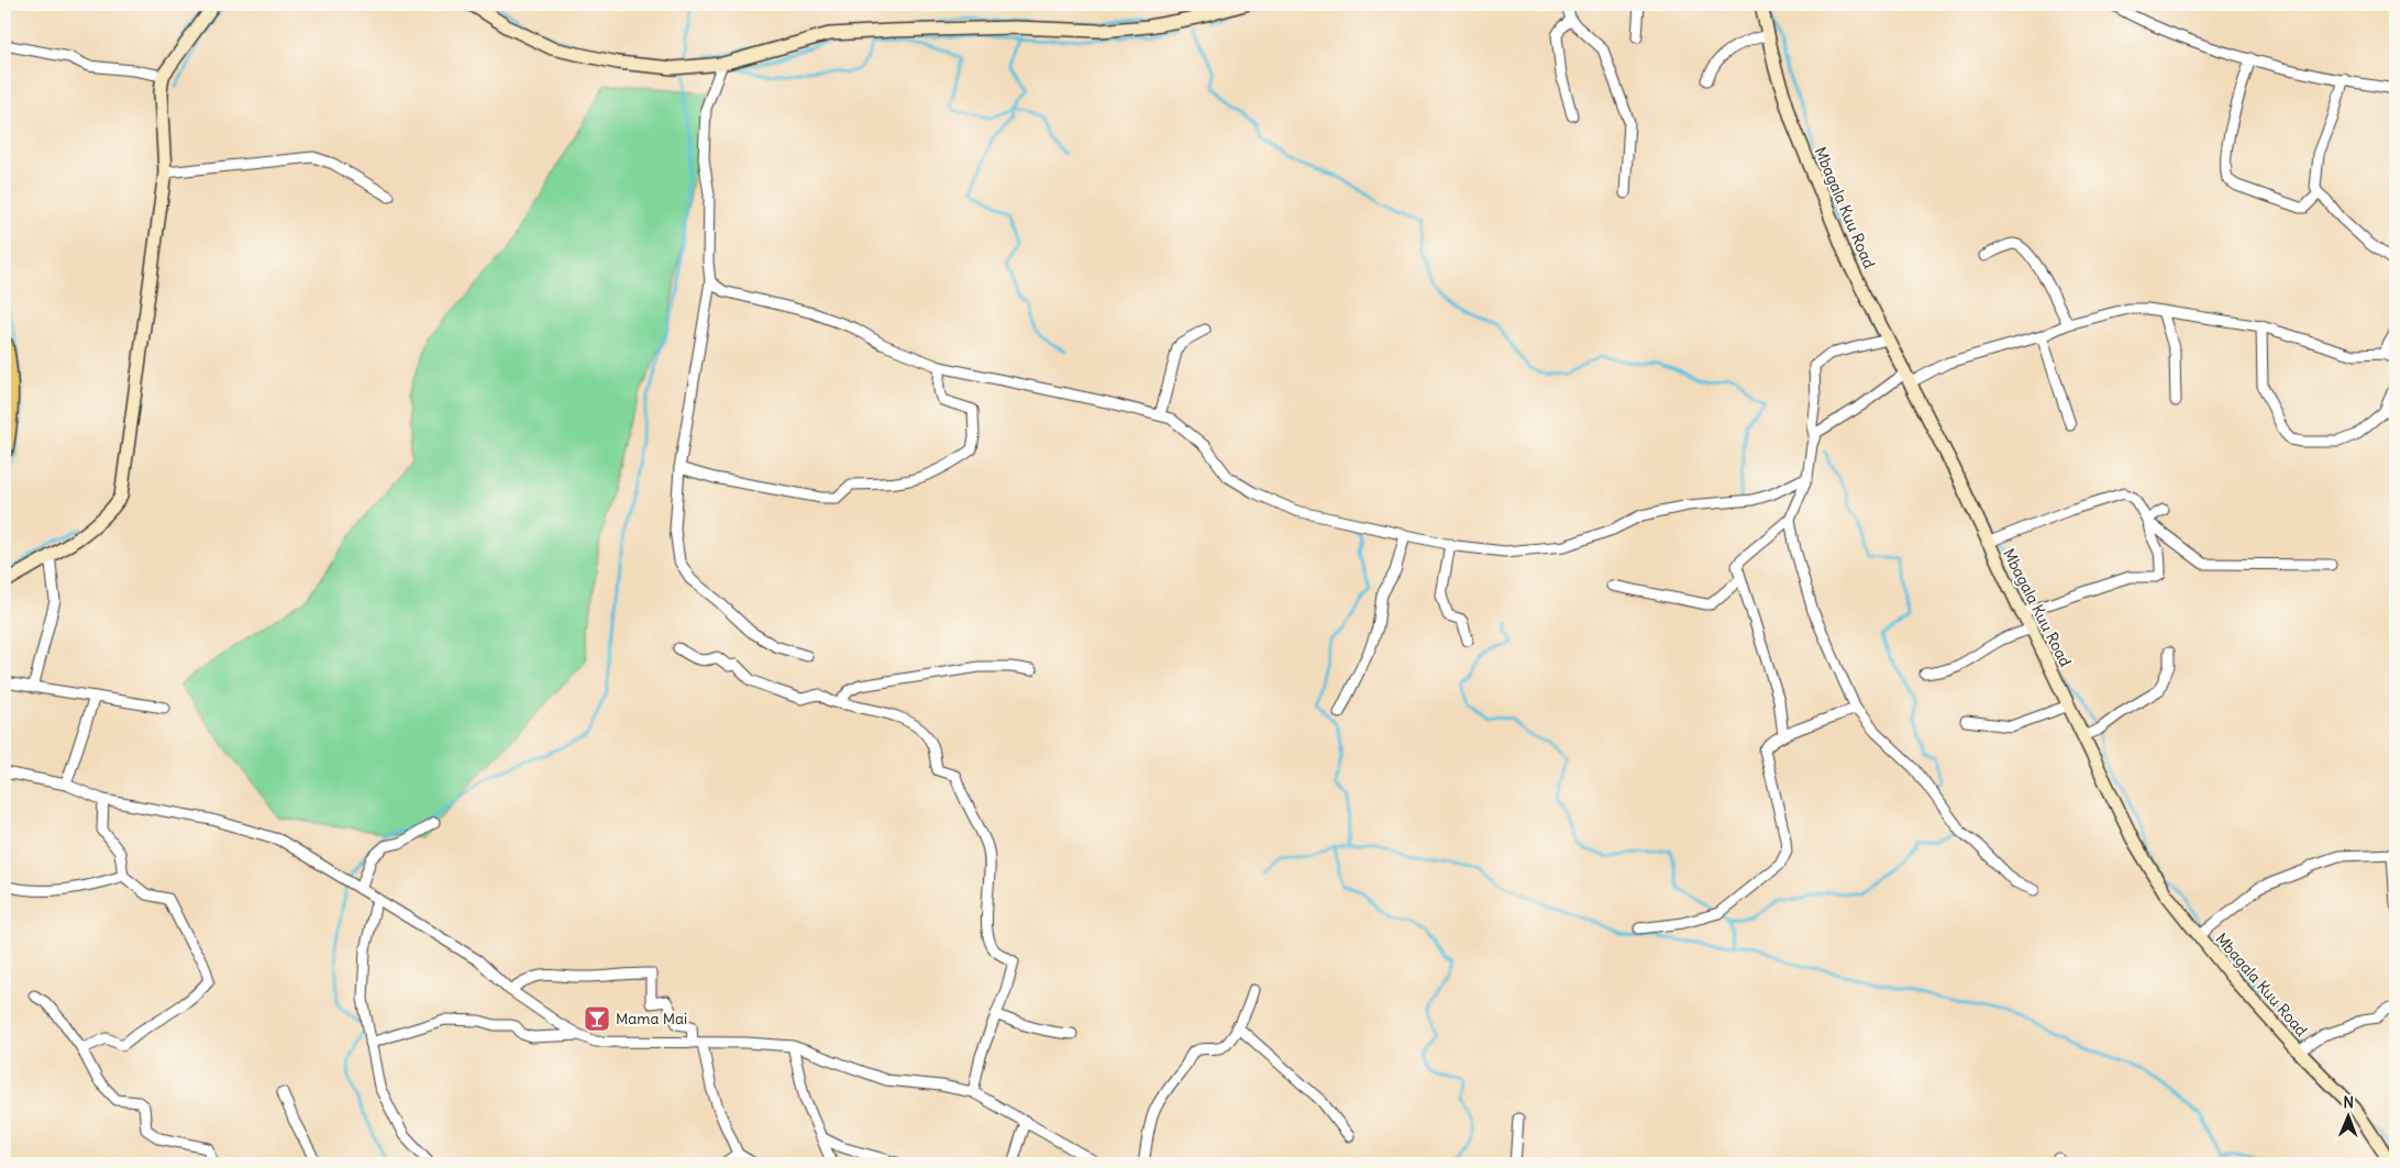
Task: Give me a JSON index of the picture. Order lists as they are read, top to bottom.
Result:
{
  "streets": {
    "street": ["Mbagala Kuu Road"]
  },
  "places": {
    "bar": ["Mama Mai"]
  },
  "north": "top"
}
